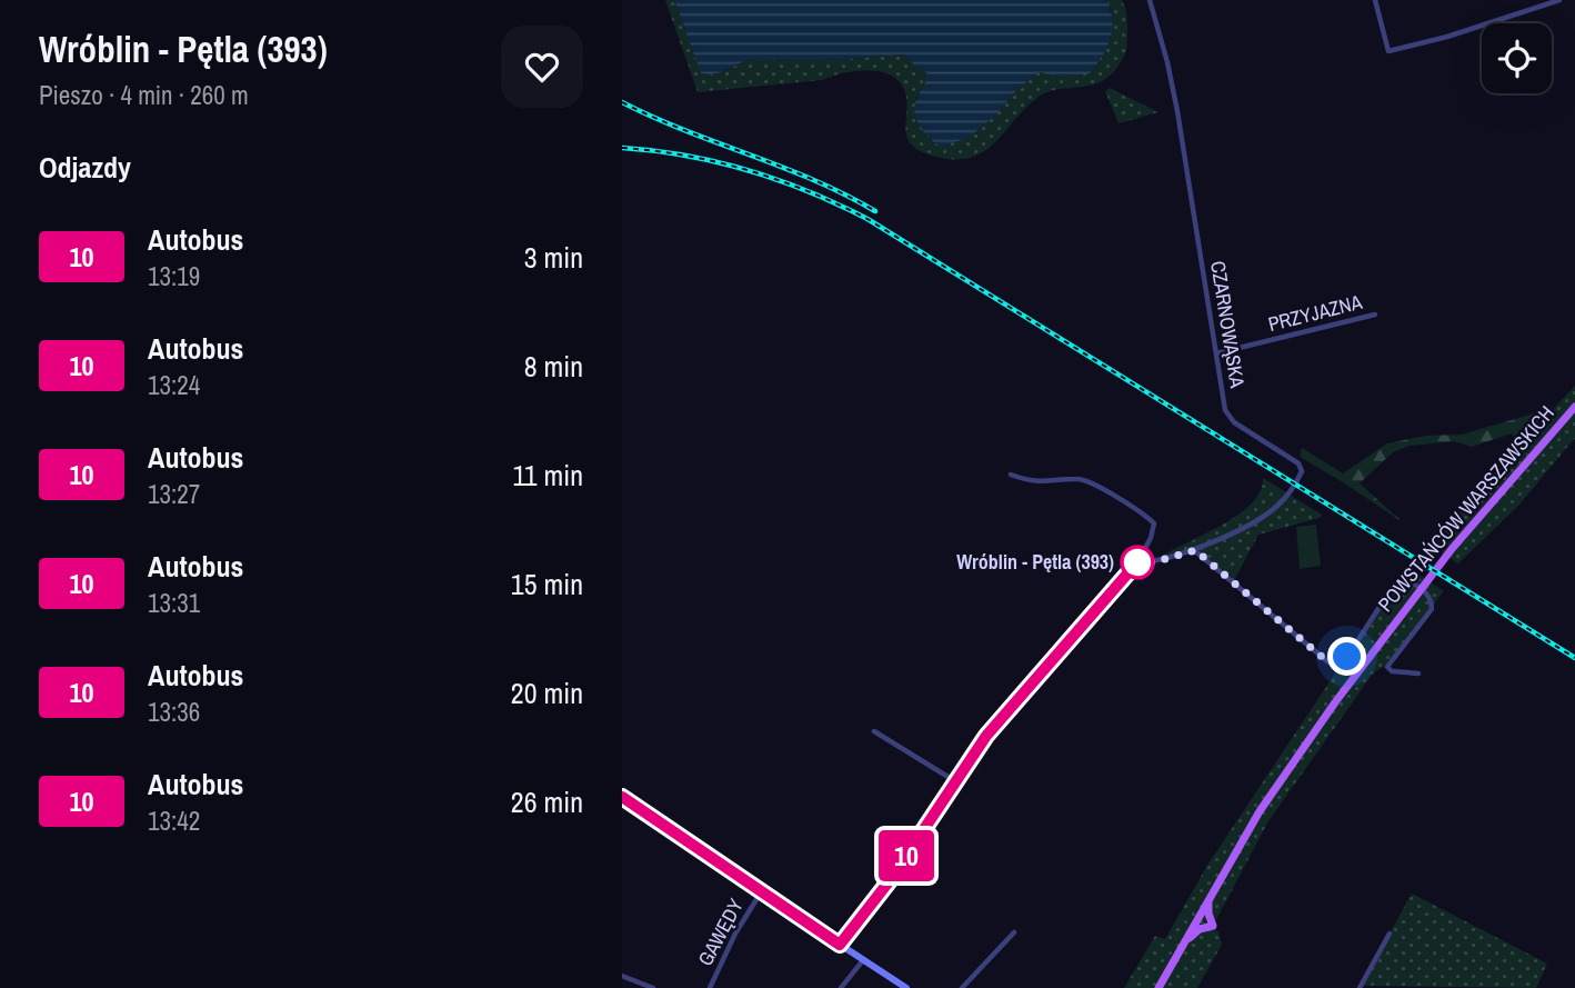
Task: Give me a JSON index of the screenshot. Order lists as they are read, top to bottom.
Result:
{
  "streets": {
    "main road": ["POWSTAŃCÓW WARSZAWSKICH"],
    "street": ["PRZYJAZNA", "CZARNOWĄSKA", "GAWĘDY"]
  },
  "crossings": [
    ["PRZYJAZNA", "CZARNOWĄSKA"]
  ],
  "places": ["Wróblin - Pętla (393)"],
  "lines": ["bus line 10"],
  "page": {
    "heading": [
      ["Wróblin - Pętla (393)", "Pieszo · 4 min · 260 m"],
      "Odjazdy"
    ],
    "on_map": "10",
    "list": [
      {
        "mark": "10",
        "name": "Autobus",
        "note": "13:19",
        "value": "3 min"
      },
      {
        "mark": "10",
        "name": "Autobus",
        "note": "13:24",
        "value": "8 min"
      },
      {
        "mark": "10",
        "name": "Autobus",
        "note": "13:27",
        "value": "11 min"
      },
      {
        "mark": "10",
        "name": "Autobus",
        "note": "13:31",
        "value": "15 min"
      },
      {
        "mark": "10",
        "name": "Autobus",
        "note": "13:36",
        "value": "20 min"
      },
      {
        "mark": "10",
        "name": "Autobus",
        "note": "13:42",
        "value": "26 min"
      }
    ]
  }
}
